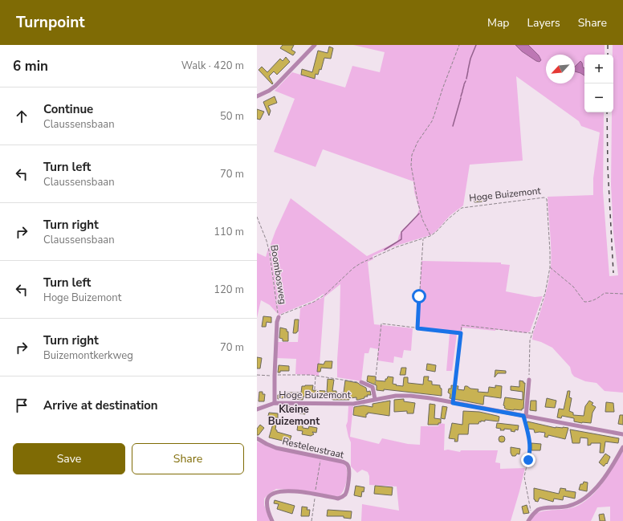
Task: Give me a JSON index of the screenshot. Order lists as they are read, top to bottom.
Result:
{
  "streets": {
    "street": ["Hoge Buizemont", "Resteleustraat"],
    "path": ["Boombosweg"]
  },
  "crossings": [
    ["Hoge Buizemont", "Boombosweg"]
  ],
  "districts": ["Kleine Buizemont"],
  "north": "bottom left",
  "page": {
    "header": "Turnpoint",
    "nav": ["Map", "Layers", "Share"],
    "heading": ["6 min", "Walk · 420 m"],
    "map_buttons": ["+", "−"],
    "list": [
      ["Continue", "Claussensbaan", "50 m"],
      ["Turn left", "Claussensbaan", "70 m"],
      ["Turn right", "Claussensbaan", "110 m"],
      ["Turn left", "Hoge Buizemont", "120 m"],
      ["Turn right", "Buizemontkerkweg", "70 m"],
      "Arrive at destination"
    ],
    "buttons": ["Save", "Share"]
  }
}
